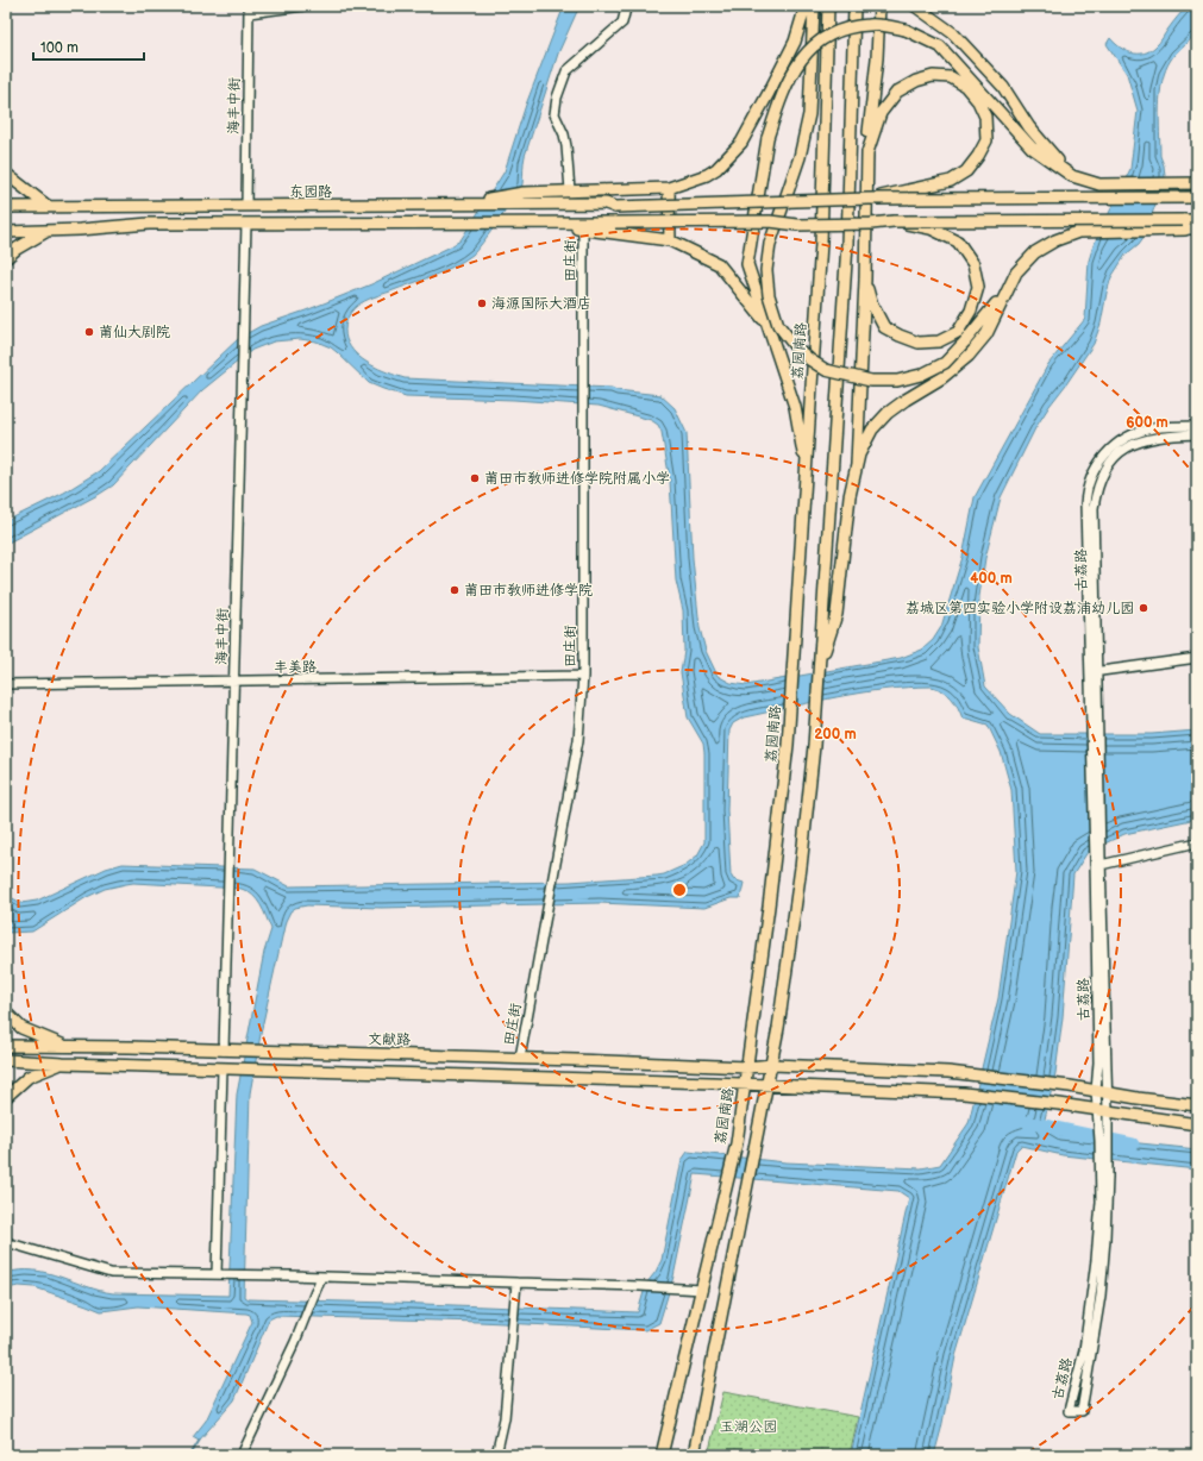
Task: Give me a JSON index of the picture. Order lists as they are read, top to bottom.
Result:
{
  "streets": {
    "main road": ["东园路", "荔园南路", "文献路"],
    "street": [
      "海丰中街",
      "田庄街",
      "古荔路",
      "丰美路"
    ]
  },
  "crossings": [
    ["海丰中街", "东园路"],
    ["海丰中街", "丰美路"],
    ["海丰中街", "文献路"],
    ["田庄街", "丰美路"],
    ["田庄街", "文献路"],
    ["荔园南路", "文献路"],
    ["古荔路", "文献路"]
  ],
  "parks": ["玉湖公园"],
  "places": [
    "海源国际大酒店",
    "莆仙大剧院",
    "莆田市教师进修学院附属小学",
    "莆田市教师进修学院",
    "荔城区第四实验小学附设荔浦幼儿园"
  ],
  "scale_bar": "100 m",
  "rings": ["600 m", "400 m", "200 m"]
}
